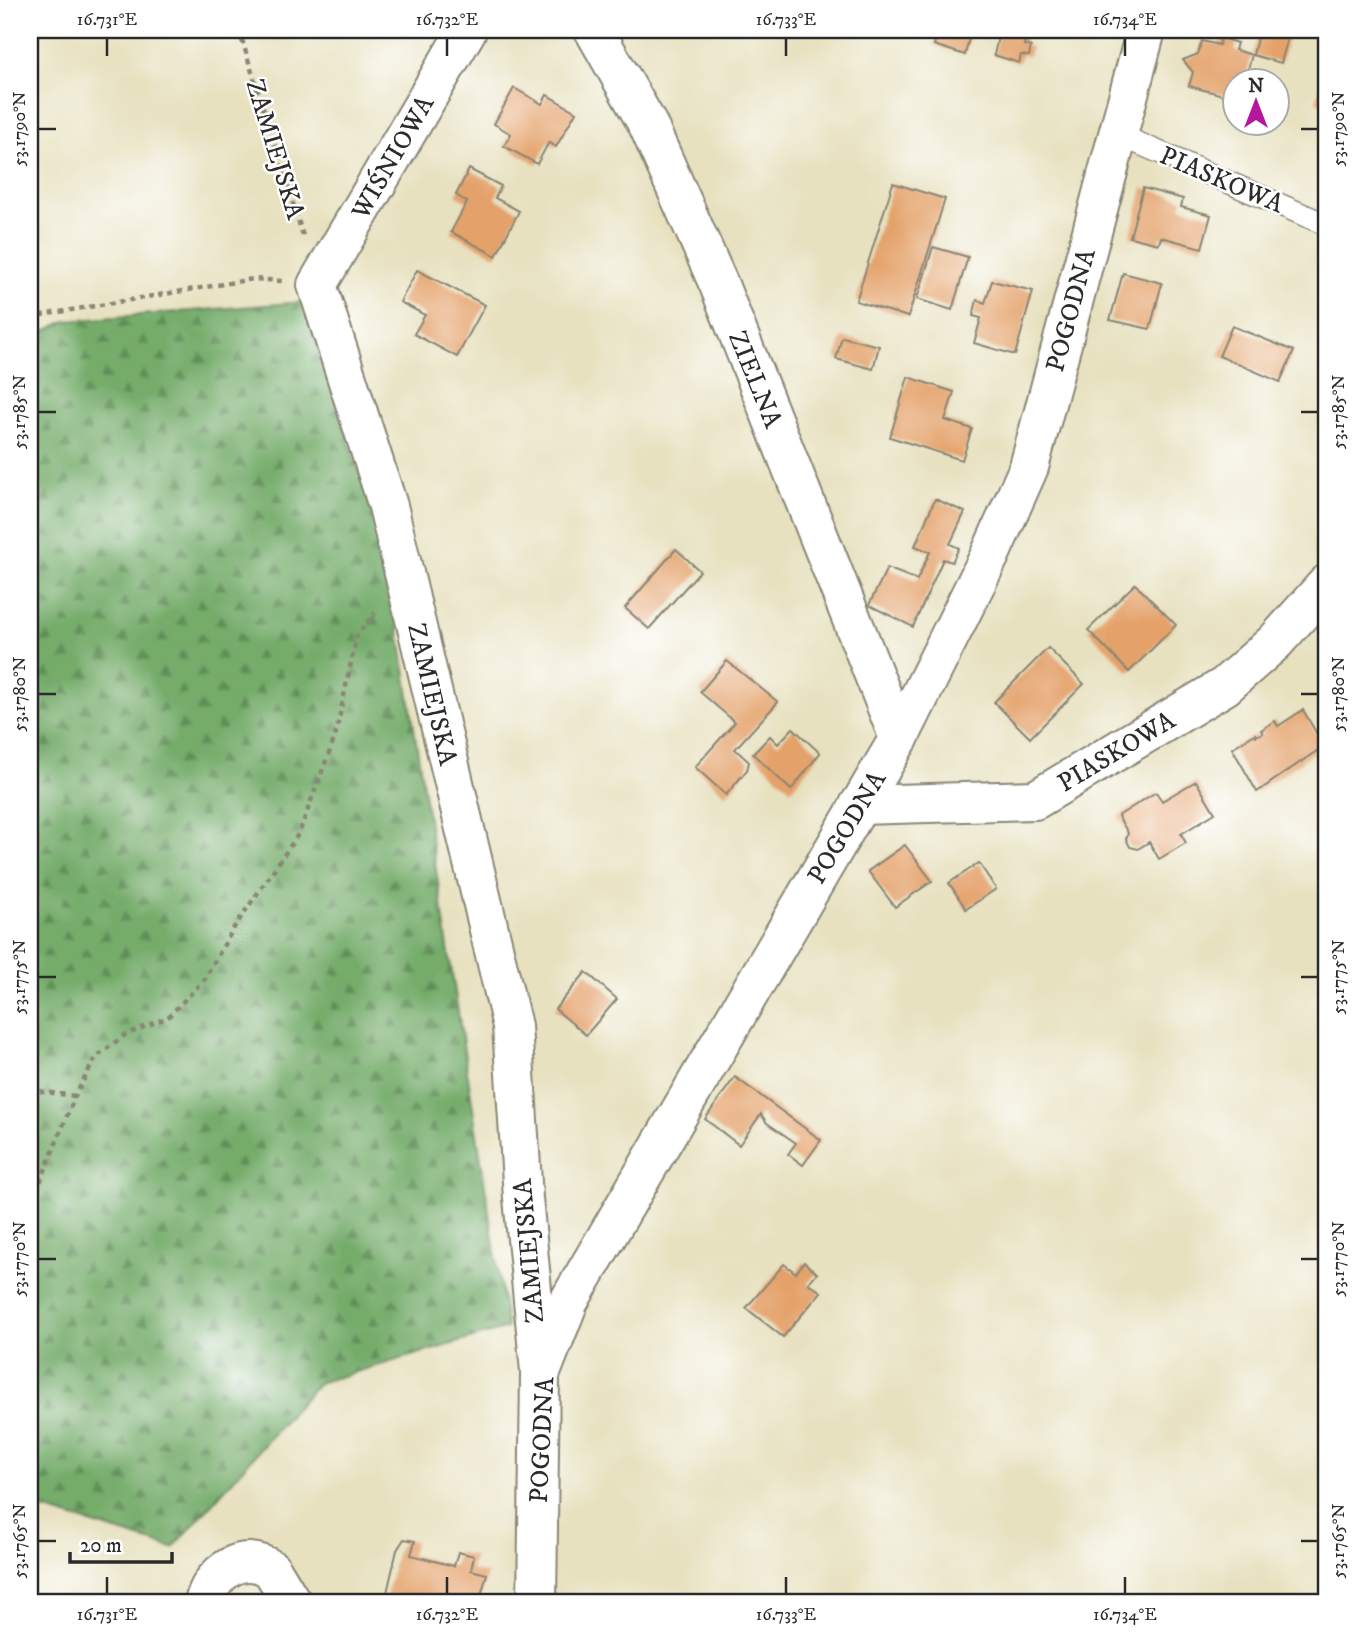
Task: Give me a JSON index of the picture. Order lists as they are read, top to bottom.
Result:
{
  "streets": {
    "street": [
      "ZAMIEJSKA",
      "WIŚNIOWA",
      "PIASKOWA",
      "POGODNA",
      "ZIELNA"
    ]
  },
  "crossings": [
    ["ZAMIEJSKA", "WIŚNIOWA"],
    ["ZAMIEJSKA", "POGODNA"],
    ["PIASKOWA", "POGODNA"],
    ["POGODNA", "ZIELNA"]
  ],
  "scale_bar": "20 m",
  "north": "top",
  "coordinates": [
    "16.731°E",
    "16.732°E",
    "16.733°E",
    "16.734°E",
    "53.1790°N",
    "53.1785°N",
    "53.1780°N",
    "53.1775°N",
    "53.1770°N",
    "53.1765°N"
  ]
}
